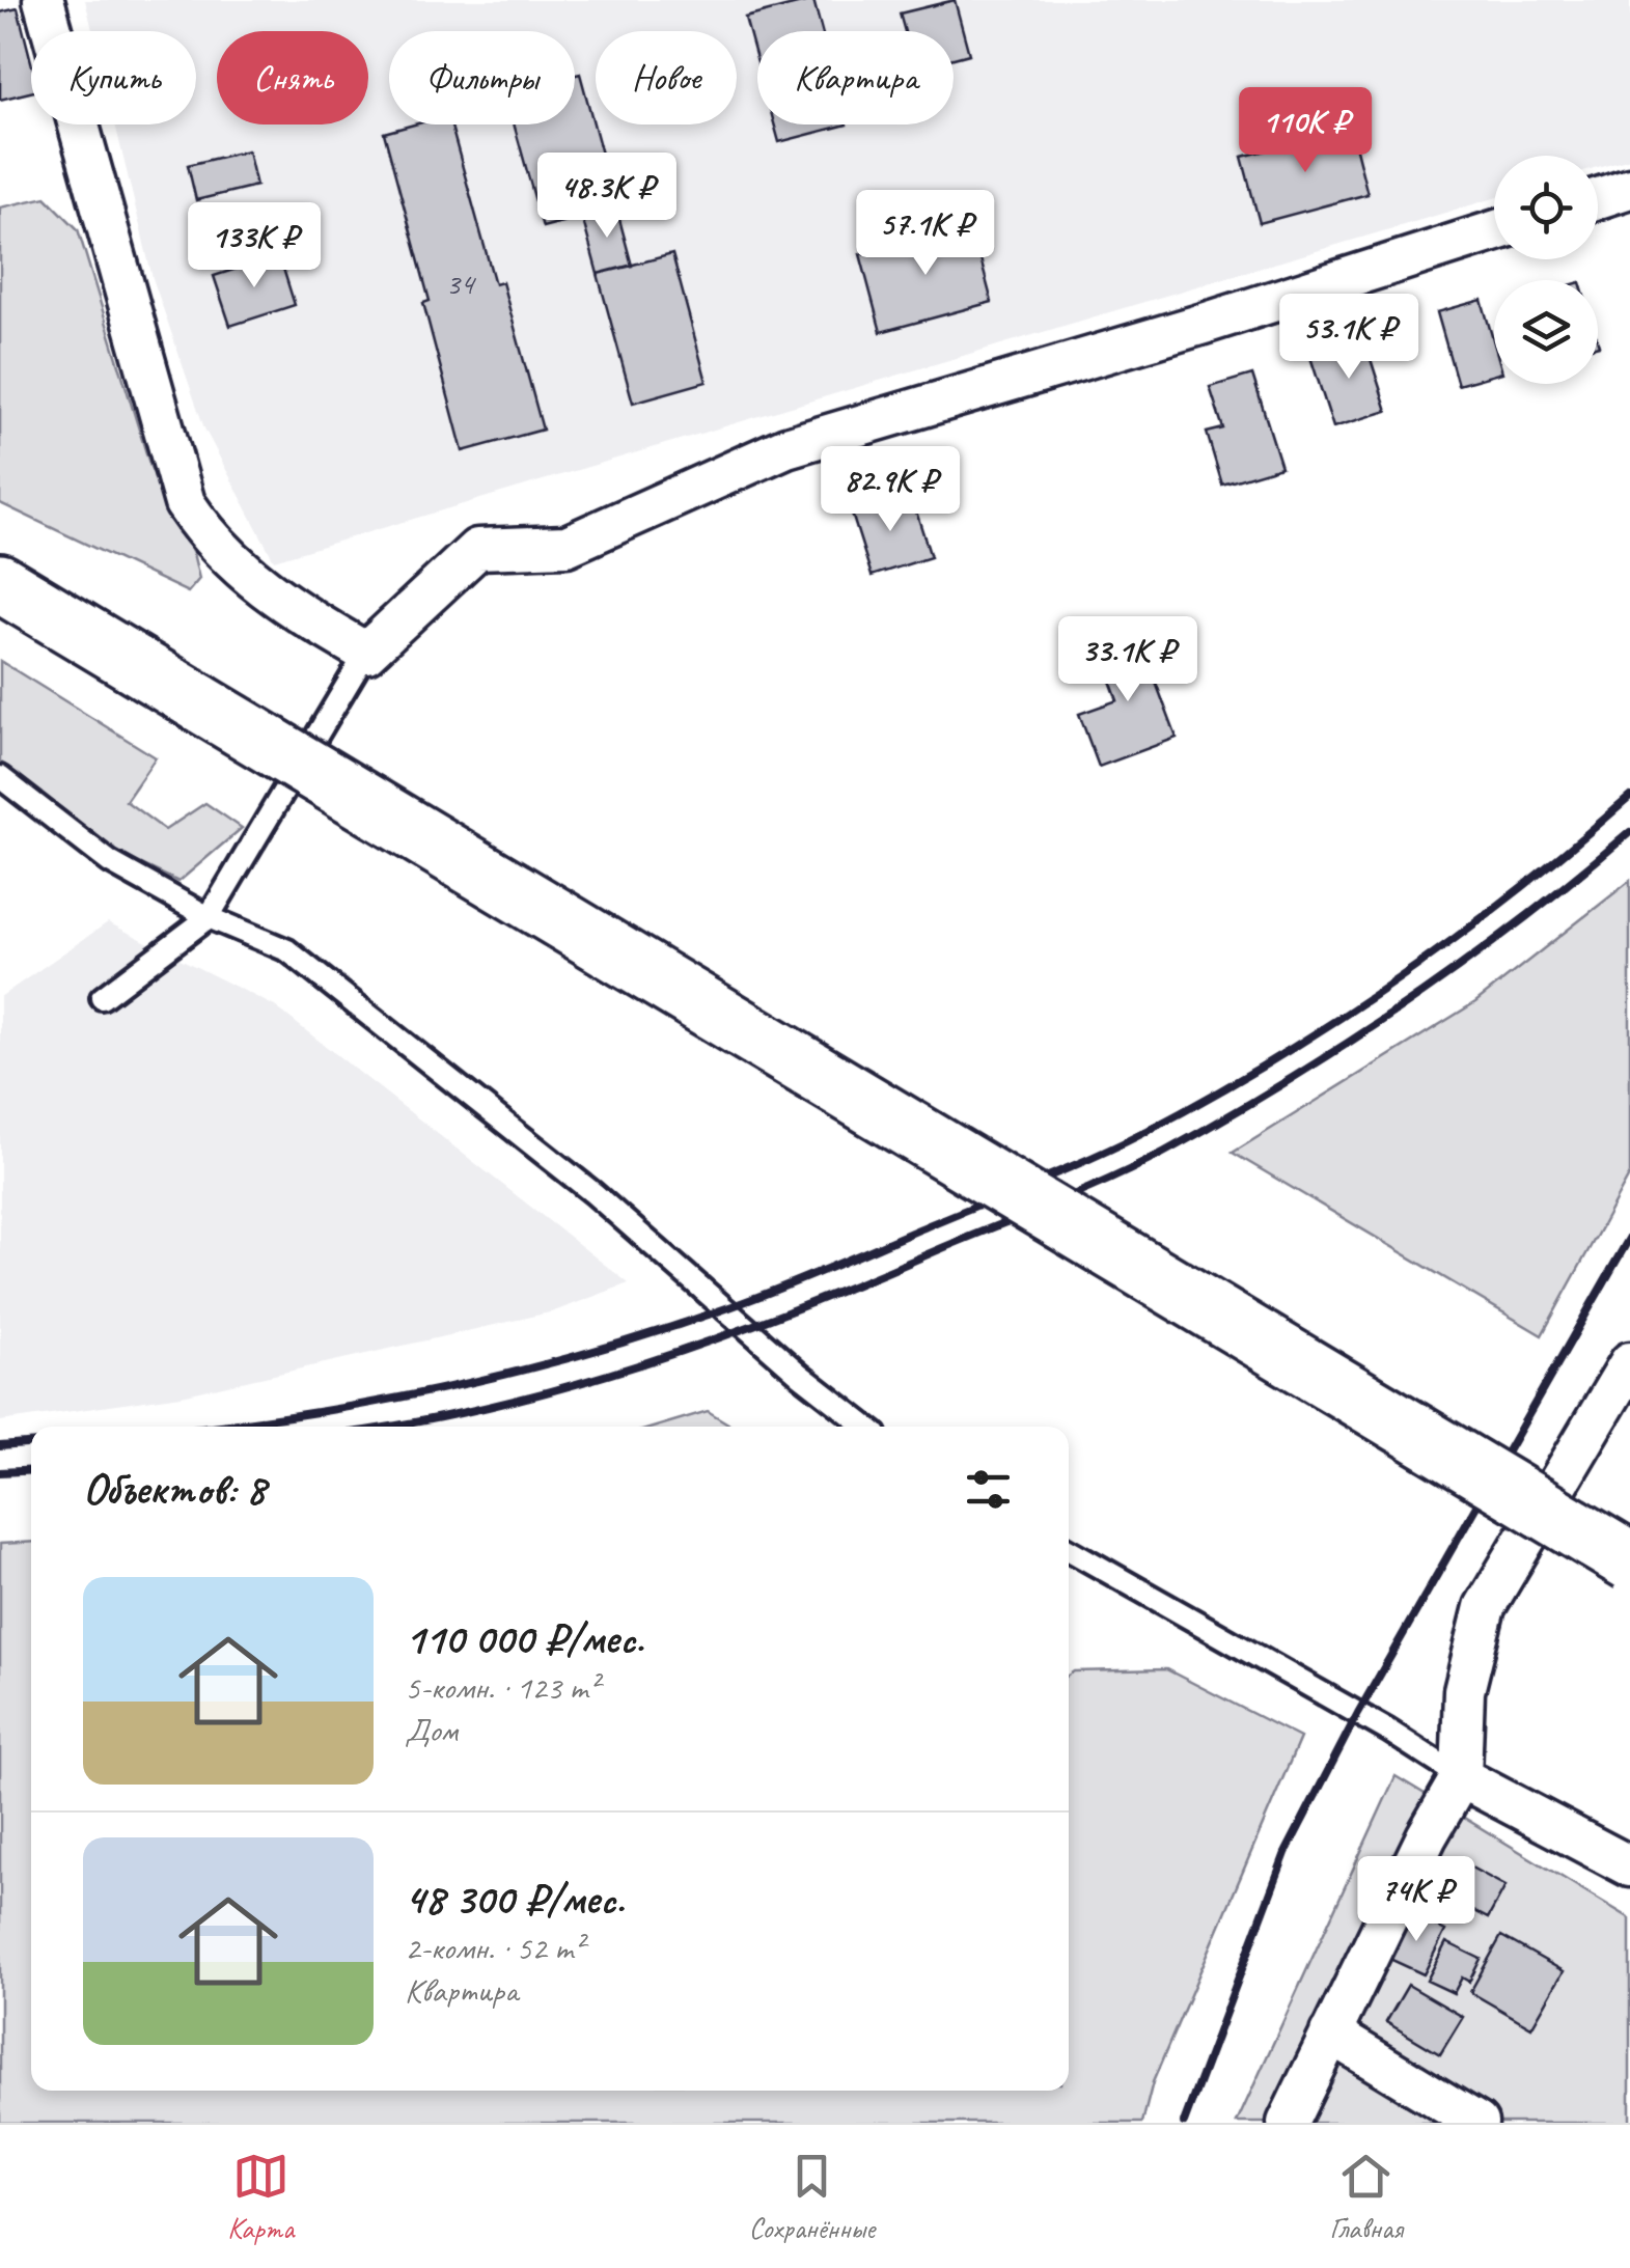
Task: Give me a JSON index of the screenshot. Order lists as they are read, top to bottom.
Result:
{
  "house_numbers": ["34"],
  "page": {
    "chip": [
      "Купить",
      "Снять",
      "Фильтры",
      "Новое",
      "Квартира"
    ],
    "price": [
      "110K ₽",
      "48.3K ₽",
      "57.1K ₽",
      "133K ₽",
      "53.1K ₽",
      "82.9K ₽",
      "33.1K ₽",
      "74K ₽"
    ],
    "heading": "Объектов: 8",
    "list": [
      {
        "name": "110 000 ₽/мес.",
        "note": "5-комн. · 123 m² · Дом"
      },
      {
        "name": "48 300 ₽/мес.",
        "note": "2-комн. · 52 m² · Квартира"
      }
    ],
    "tabs": ["Карта", "Сохранённые", "Главная"]
  }
}
